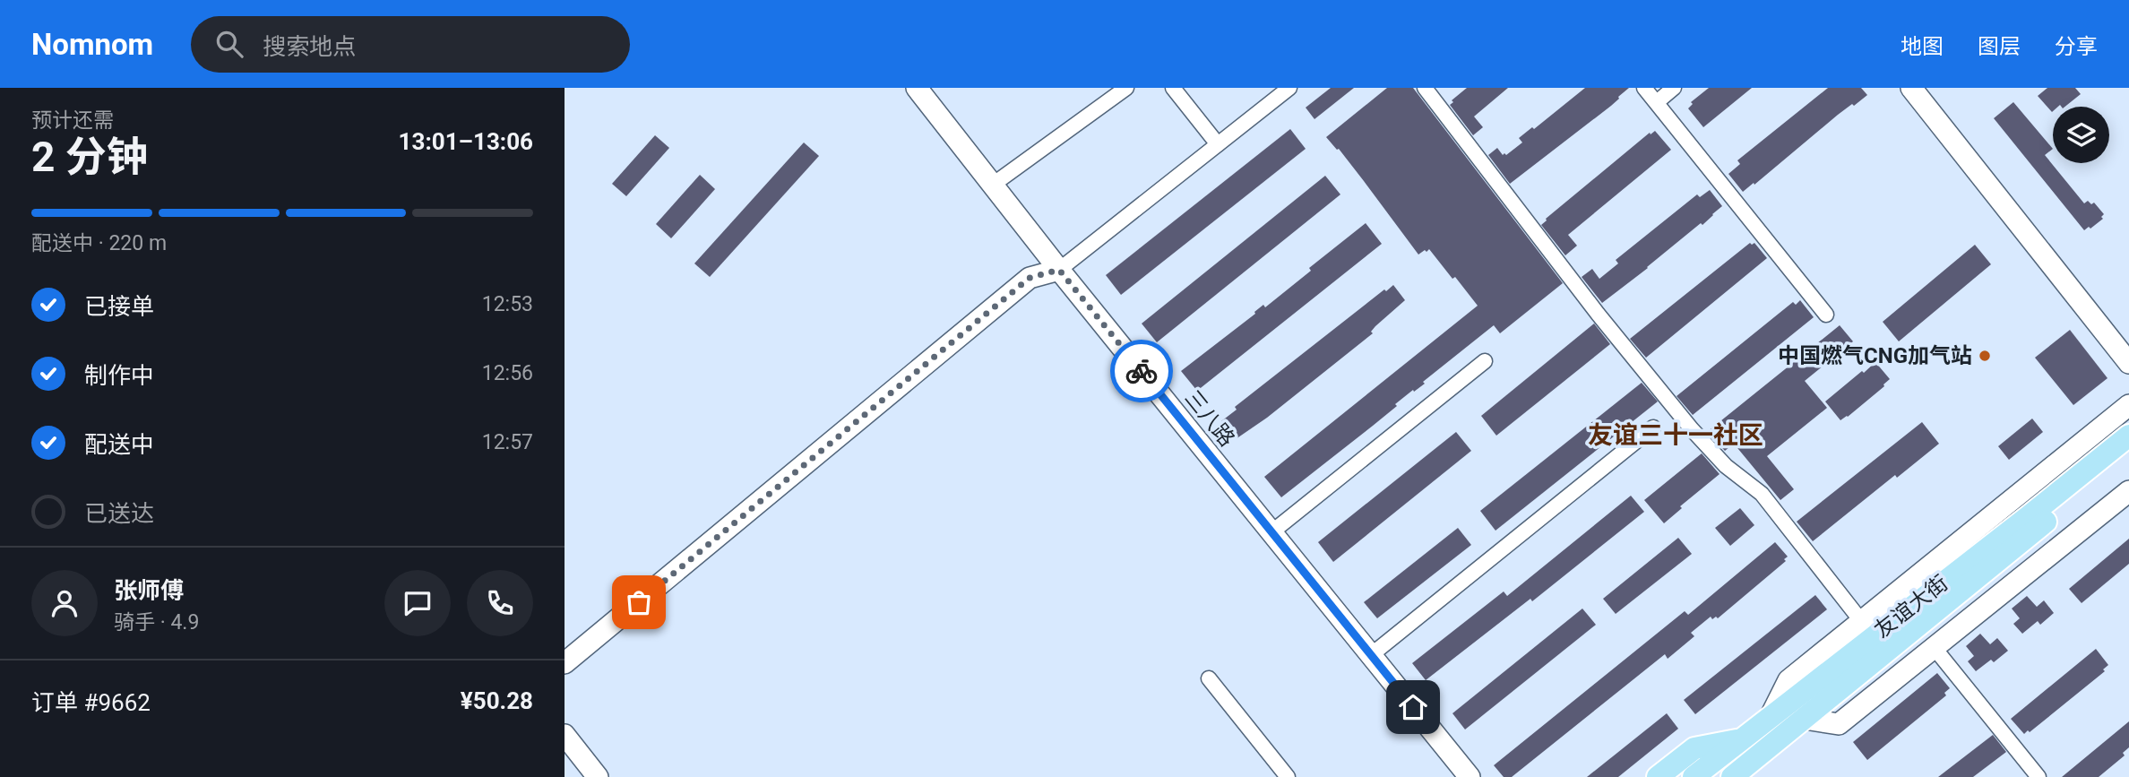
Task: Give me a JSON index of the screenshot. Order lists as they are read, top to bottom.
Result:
{
  "streets": {
    "main road": ["友谊大街"],
    "street": ["三八路"]
  },
  "districts": ["友谊三十一社区"],
  "places": ["中国燃气CNG加气站"],
  "page": {
    "header": "Nomnom",
    "search": "搜索地点",
    "nav": ["地图", "图层", "分享"],
    "heading": ["2 分钟", "预计还需", "13:01–13:06"],
    "panel": [
      "张师傅",
      "骑手 · 4.9",
      "订单 #9662",
      "¥50.28"
    ],
    "bar": "配送中 · 220 m",
    "list": [
      ["已接单", "12:53"],
      ["制作中", "12:56"],
      ["配送中", "12:57"],
      "已送达"
    ]
  }
}
